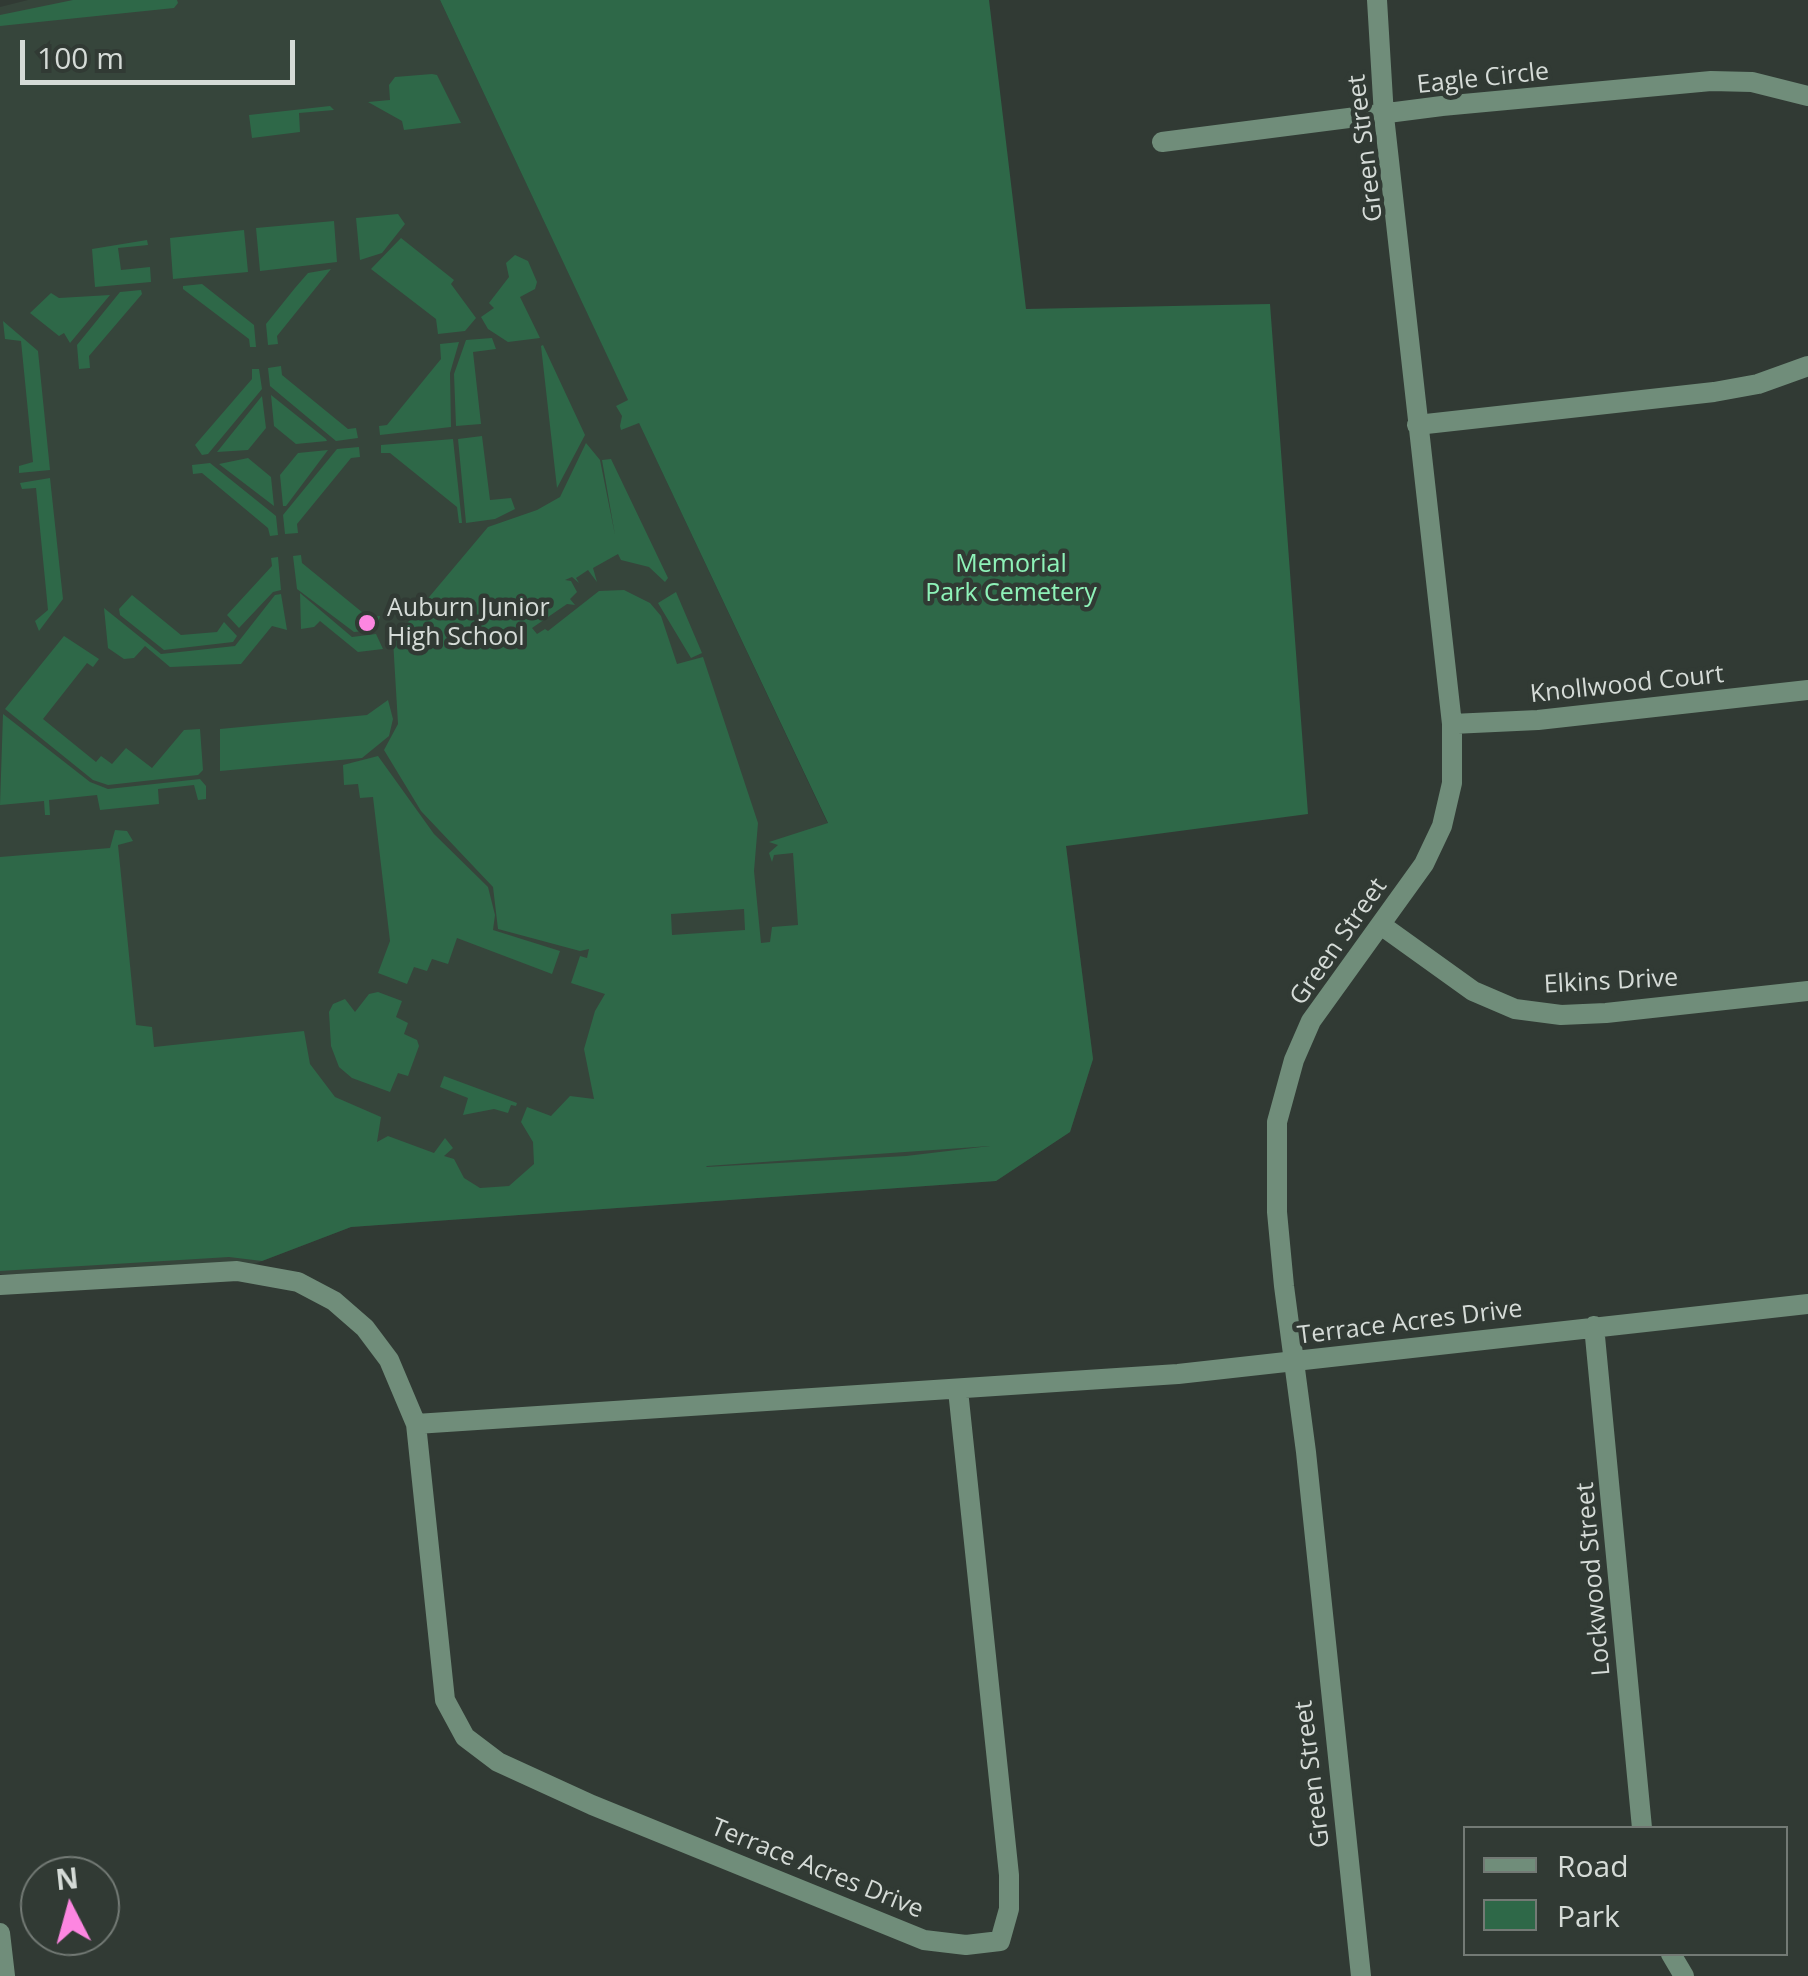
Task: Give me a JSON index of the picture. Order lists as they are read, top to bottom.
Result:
{
  "streets": {
    "street": [
      "Eagle Circle",
      "Green Street",
      "Knollwood Court",
      "Elkins Drive",
      "Terrace Acres Drive",
      "Lockwood Street"
    ]
  },
  "crossings": [
    ["Eagle Circle", "Green Street"],
    ["Green Street", "Knollwood Court"],
    ["Green Street", "Elkins Drive"],
    ["Green Street", "Terrace Acres Drive"],
    ["Terrace Acres Drive", "Lockwood Street"]
  ],
  "parks": ["Memorial Park Cemetery"],
  "places": ["Auburn Junior High School"],
  "legend": ["Road", "Park"],
  "scale_bar": "100 m",
  "north": "top"
}
